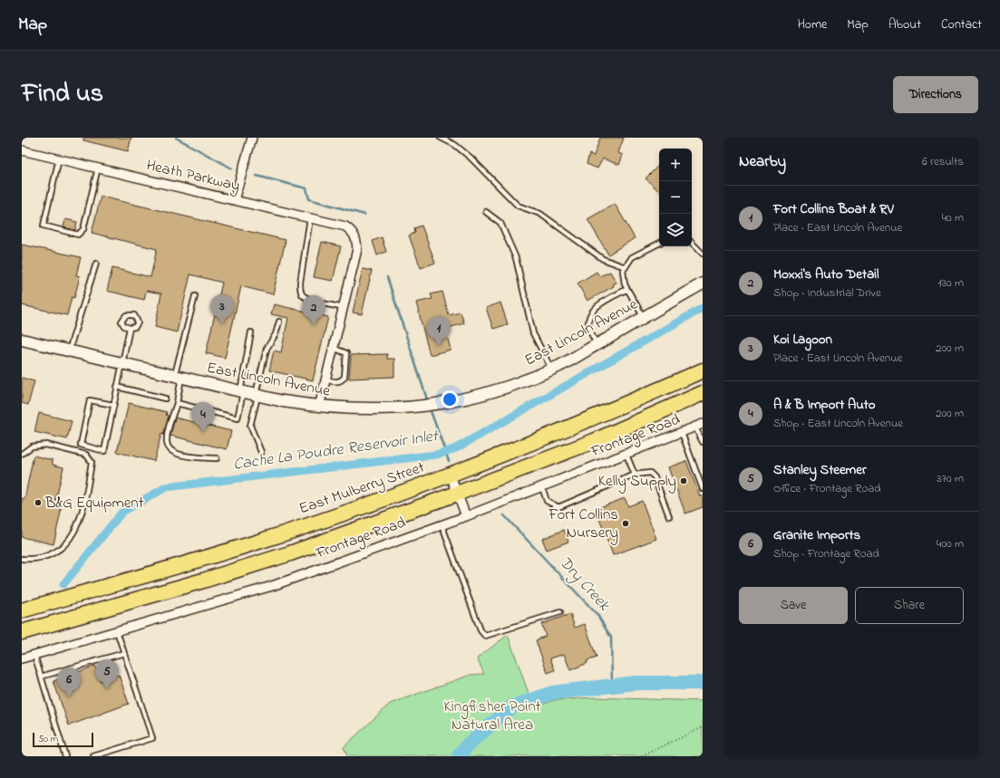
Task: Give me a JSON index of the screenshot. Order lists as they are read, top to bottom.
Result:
{
  "streets": {
    "highway": ["East Mulberry Street"],
    "street": ["Heath Parkway", "East Lincoln Avenue", "Frontage Road"]
  },
  "water": ["Cache La Poudre Reservoir Inlet", "Dry Creek"],
  "parks": ["Kingfisher Point Natural Area"],
  "places": ["Kelly Supply", "B&G Equipment", "Fort Collins Nursery"],
  "scale_bar": "50 m",
  "page": {
    "header": "Map",
    "nav": [
      "Home",
      "Map",
      "About",
      "Contact"
    ],
    "title": "Find us",
    "buttons": [
      "Directions",
      ["Save", "Share"]
    ],
    "heading": ["Nearby", "6 results"],
    "map_buttons": ["+", "−"],
    "list": [
      {
        "mark": "1",
        "name": "Fort Collins Boat & RV",
        "note": "Place · East Lincoln Avenue",
        "value": "40 m"
      },
      {
        "mark": "2",
        "name": "Moxxi's Auto Detail",
        "note": "Shop · Industrial Drive",
        "value": "130 m"
      },
      {
        "mark": "3",
        "name": "Koi Lagoon",
        "note": "Place · East Lincoln Avenue",
        "value": "200 m"
      },
      {
        "mark": "4",
        "name": "A & B Import Auto",
        "note": "Shop · East Lincoln Avenue",
        "value": "200 m"
      },
      {
        "mark": "5",
        "name": "Stanley Steemer",
        "note": "Office · Frontage Road",
        "value": "370 m"
      },
      {
        "mark": "6",
        "name": "Granite Imports",
        "note": "Shop · Frontage Road",
        "value": "400 m"
      }
    ],
    "pins": [
      "3",
      "2",
      "1",
      "4",
      "5",
      "6"
    ],
    "scale": "50 m"
  }
}
